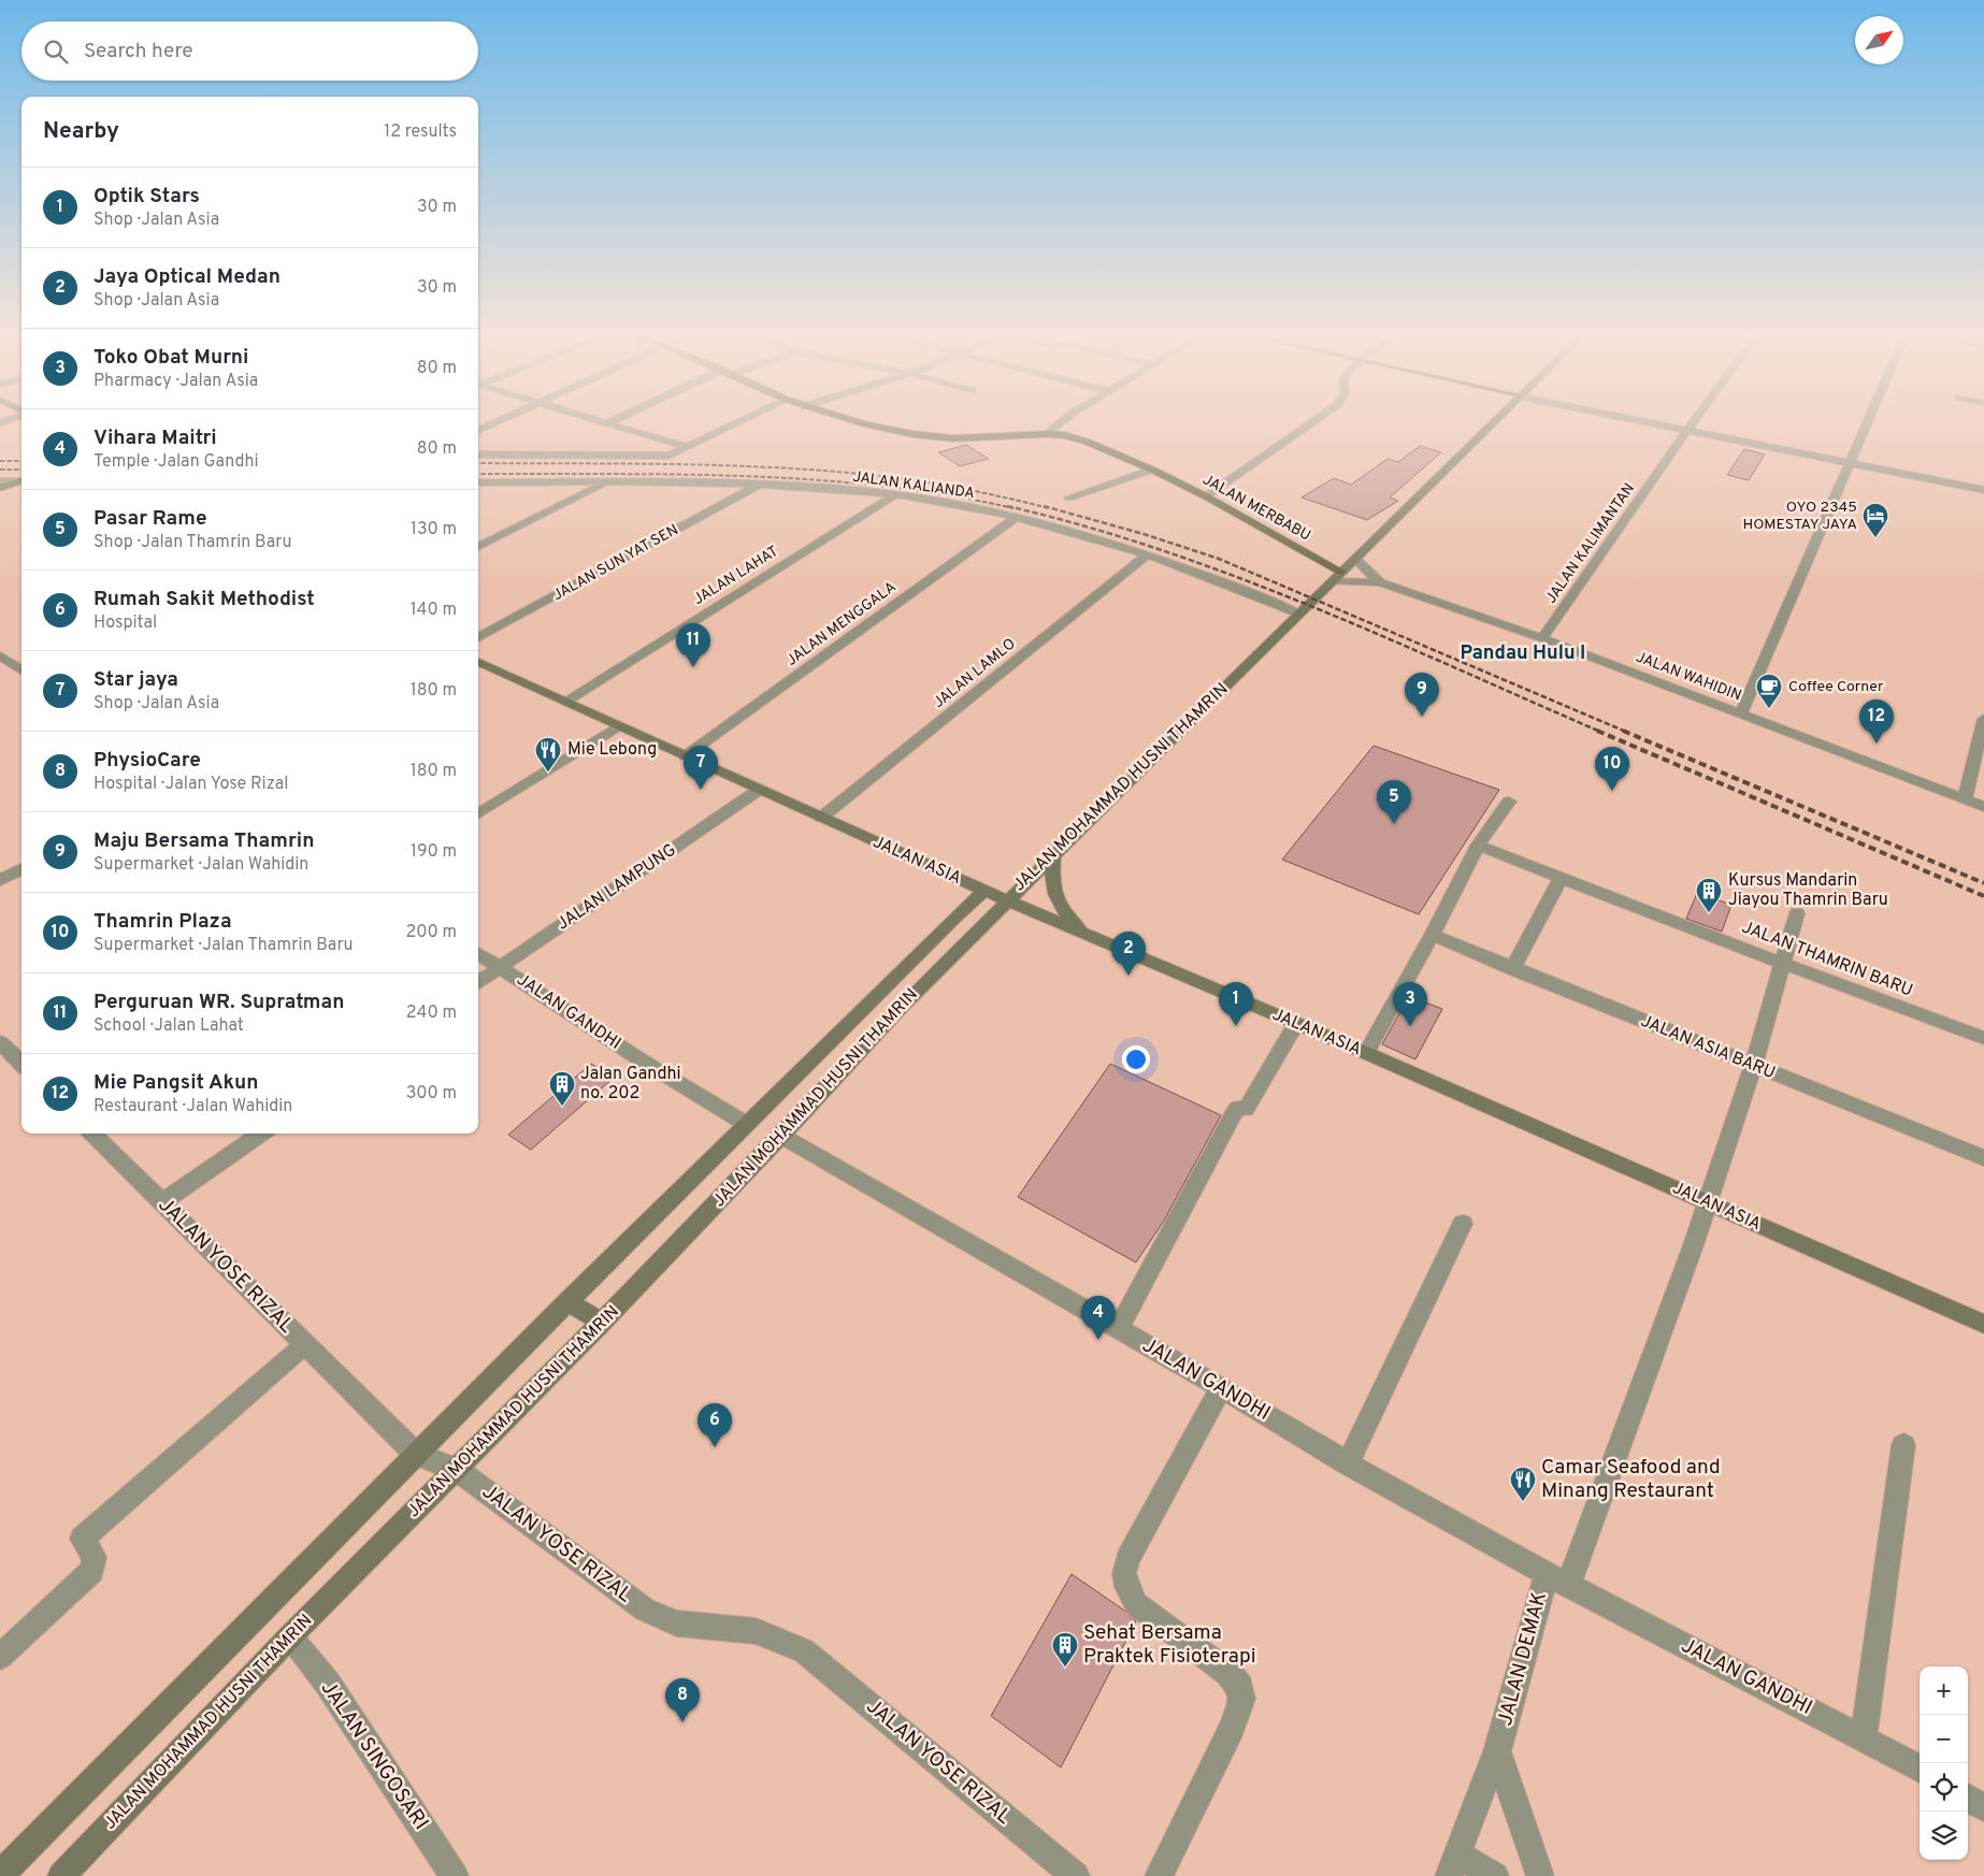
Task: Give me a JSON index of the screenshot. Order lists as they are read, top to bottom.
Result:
{
  "streets": {
    "main road": ["JALAN MERBABU", "JALAN MOHAMMAD HUSNI THAMRIN", "JALAN ASIA"],
    "street": [
      "JALAN KALIANDA",
      "JALAN KALIMANTAN",
      "JALAN SUN YAT SEN",
      "JALAN LAHAT",
      "JALAN MENGGALA",
      "JALAN LAMLO",
      "JALAN WAHIDIN",
      "JALAN LAMPUNG",
      "JALAN THAMRIN BARU",
      "JALAN GANDHI",
      "JALAN ASIA BARU",
      "JALAN YOSE RIZAL",
      "JALAN DEMAK",
      "JALAN SINGOSARI"
    ]
  },
  "crossings": [
    ["JALAN KALIANDA", "JALAN SUN YAT SEN"],
    ["JALAN KALIANDA", "JALAN LAHAT"],
    ["JALAN KALIANDA", "JALAN MENGGALA"],
    ["JALAN KALIANDA", "JALAN LAMLO"],
    ["JALAN KALIANDA", "JALAN MOHAMMAD HUSNI THAMRIN"],
    ["JALAN MERBABU", "JALAN MOHAMMAD HUSNI THAMRIN"],
    ["JALAN KALIMANTAN", "JALAN WAHIDIN"],
    ["JALAN LAHAT", "JALAN ASIA"],
    ["JALAN MENGGALA", "JALAN ASIA"],
    ["JALAN LAMLO", "JALAN ASIA"],
    ["JALAN WAHIDIN", "JALAN MOHAMMAD HUSNI THAMRIN"],
    ["JALAN MOHAMMAD HUSNI THAMRIN", "JALAN ASIA"],
    ["JALAN MOHAMMAD HUSNI THAMRIN", "JALAN GANDHI"],
    ["JALAN MOHAMMAD HUSNI THAMRIN", "JALAN YOSE RIZAL"],
    ["JALAN MOHAMMAD HUSNI THAMRIN", "JALAN SINGOSARI"],
    ["JALAN ASIA", "JALAN LAMPUNG"],
    ["JALAN ASIA", "JALAN DEMAK"],
    ["JALAN LAMPUNG", "JALAN GANDHI"],
    ["JALAN THAMRIN BARU", "JALAN DEMAK"],
    ["JALAN GANDHI", "JALAN DEMAK"],
    ["JALAN ASIA BARU", "JALAN DEMAK"]
  ],
  "districts": ["Pandau Hulu I"],
  "places": {
    "hotel": ["OYO 2345 HOMESTAY JAYA"],
    "cafe": ["Coffee Corner"],
    "restaurant": ["Mie Lebong", "Camar Seafood and Minang Restaurant"],
    "building": ["Kursus Mandarin Jiayou Thamrin Baru", "Jalan Gandhi no. 202", "Sehat Bersama Praktek Fisioterapi"]
  },
  "north": "top right",
  "page": {
    "search": "Search here",
    "heading": ["Nearby", "12 results"],
    "list": [
      {
        "mark": "1",
        "name": "Optik Stars",
        "note": "Shop · Jalan Asia",
        "value": "30 m"
      },
      {
        "mark": "2",
        "name": "Jaya Optical Medan",
        "note": "Shop · Jalan Asia",
        "value": "30 m"
      },
      {
        "mark": "3",
        "name": "Toko Obat Murni",
        "note": "Pharmacy · Jalan Asia",
        "value": "80 m"
      },
      {
        "mark": "4",
        "name": "Vihara Maitri",
        "note": "Temple · Jalan Gandhi",
        "value": "80 m"
      },
      {
        "mark": "5",
        "name": "Pasar Rame",
        "note": "Shop · Jalan Thamrin Baru",
        "value": "130 m"
      },
      {
        "mark": "6",
        "name": "Rumah Sakit Methodist",
        "note": "Hospital",
        "value": "140 m"
      },
      {
        "mark": "7",
        "name": "Star jaya",
        "note": "Shop · Jalan Asia",
        "value": "180 m"
      },
      {
        "mark": "8",
        "name": "PhysioCare",
        "note": "Hospital · Jalan Yose Rizal",
        "value": "180 m"
      },
      {
        "mark": "9",
        "name": "Maju Bersama Thamrin",
        "note": "Supermarket · Jalan Wahidin",
        "value": "190 m"
      },
      {
        "mark": "10",
        "name": "Thamrin Plaza",
        "note": "Supermarket · Jalan Thamrin Baru",
        "value": "200 m"
      },
      {
        "mark": "11",
        "name": "Perguruan WR. Supratman",
        "note": "School · Jalan Lahat",
        "value": "240 m"
      },
      {
        "mark": "12",
        "name": "Mie Pangsit Akun",
        "note": "Restaurant · Jalan Wahidin",
        "value": "300 m"
      }
    ],
    "pins": [
      "11",
      "9",
      "12",
      "7",
      "10",
      "5",
      "2",
      "1",
      "3",
      "4",
      "6",
      "8"
    ],
    "map_buttons": ["+", "−"]
  }
}
